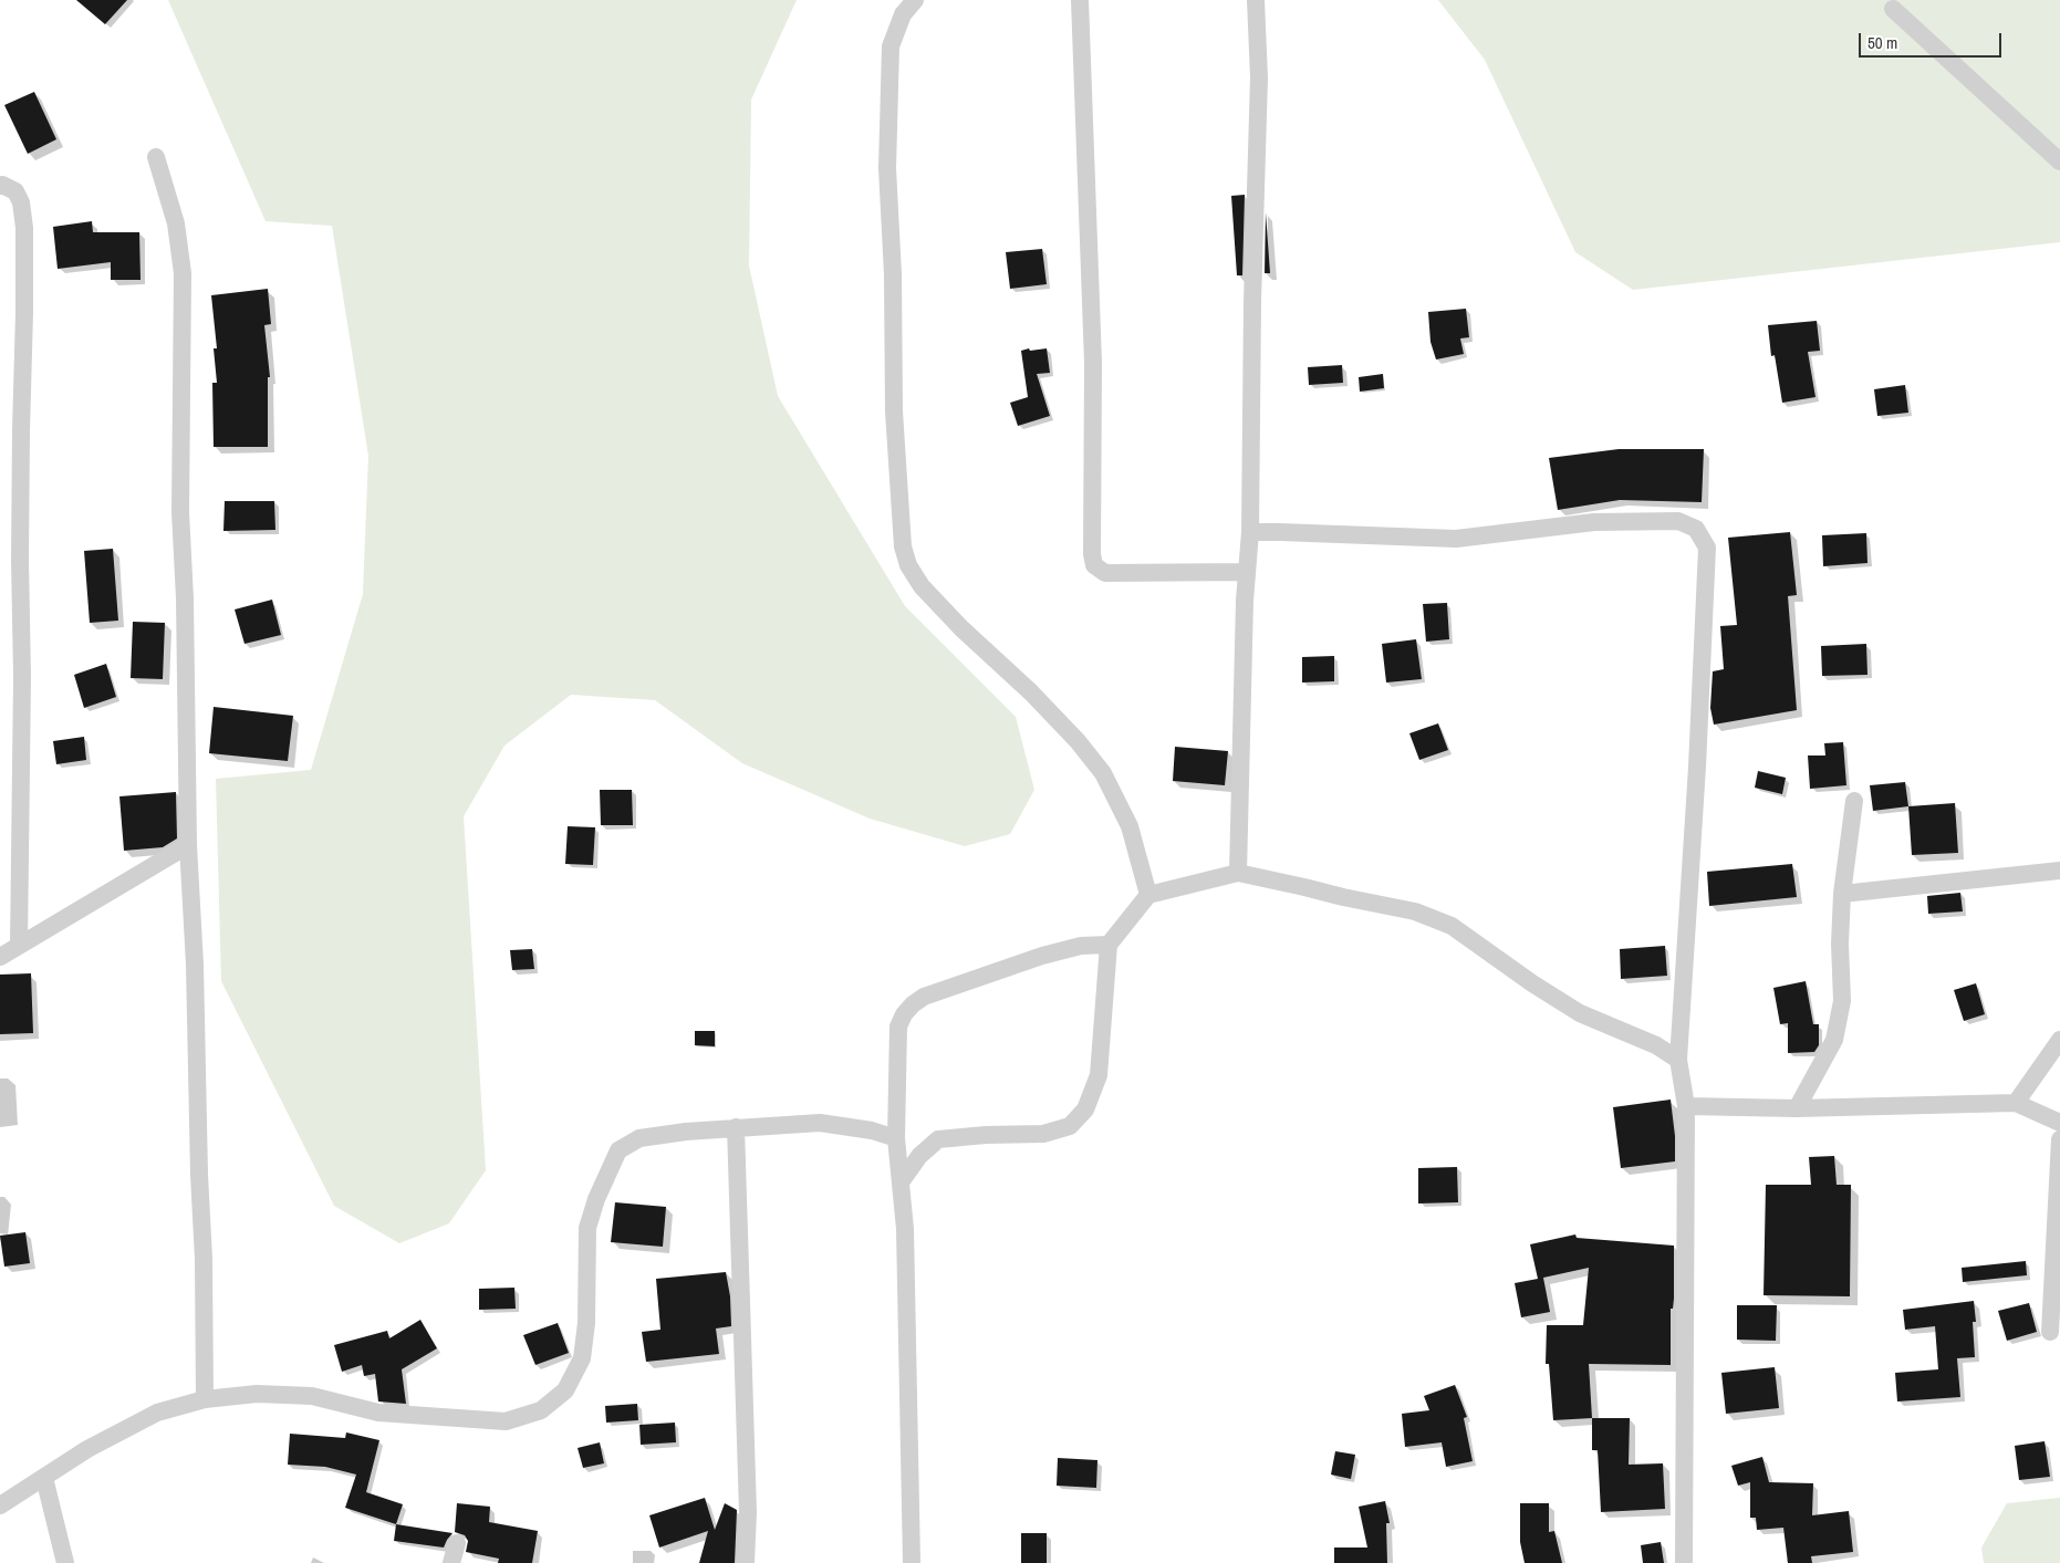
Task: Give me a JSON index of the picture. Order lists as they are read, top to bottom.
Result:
{
  "scale_bar": "50 m"
}
